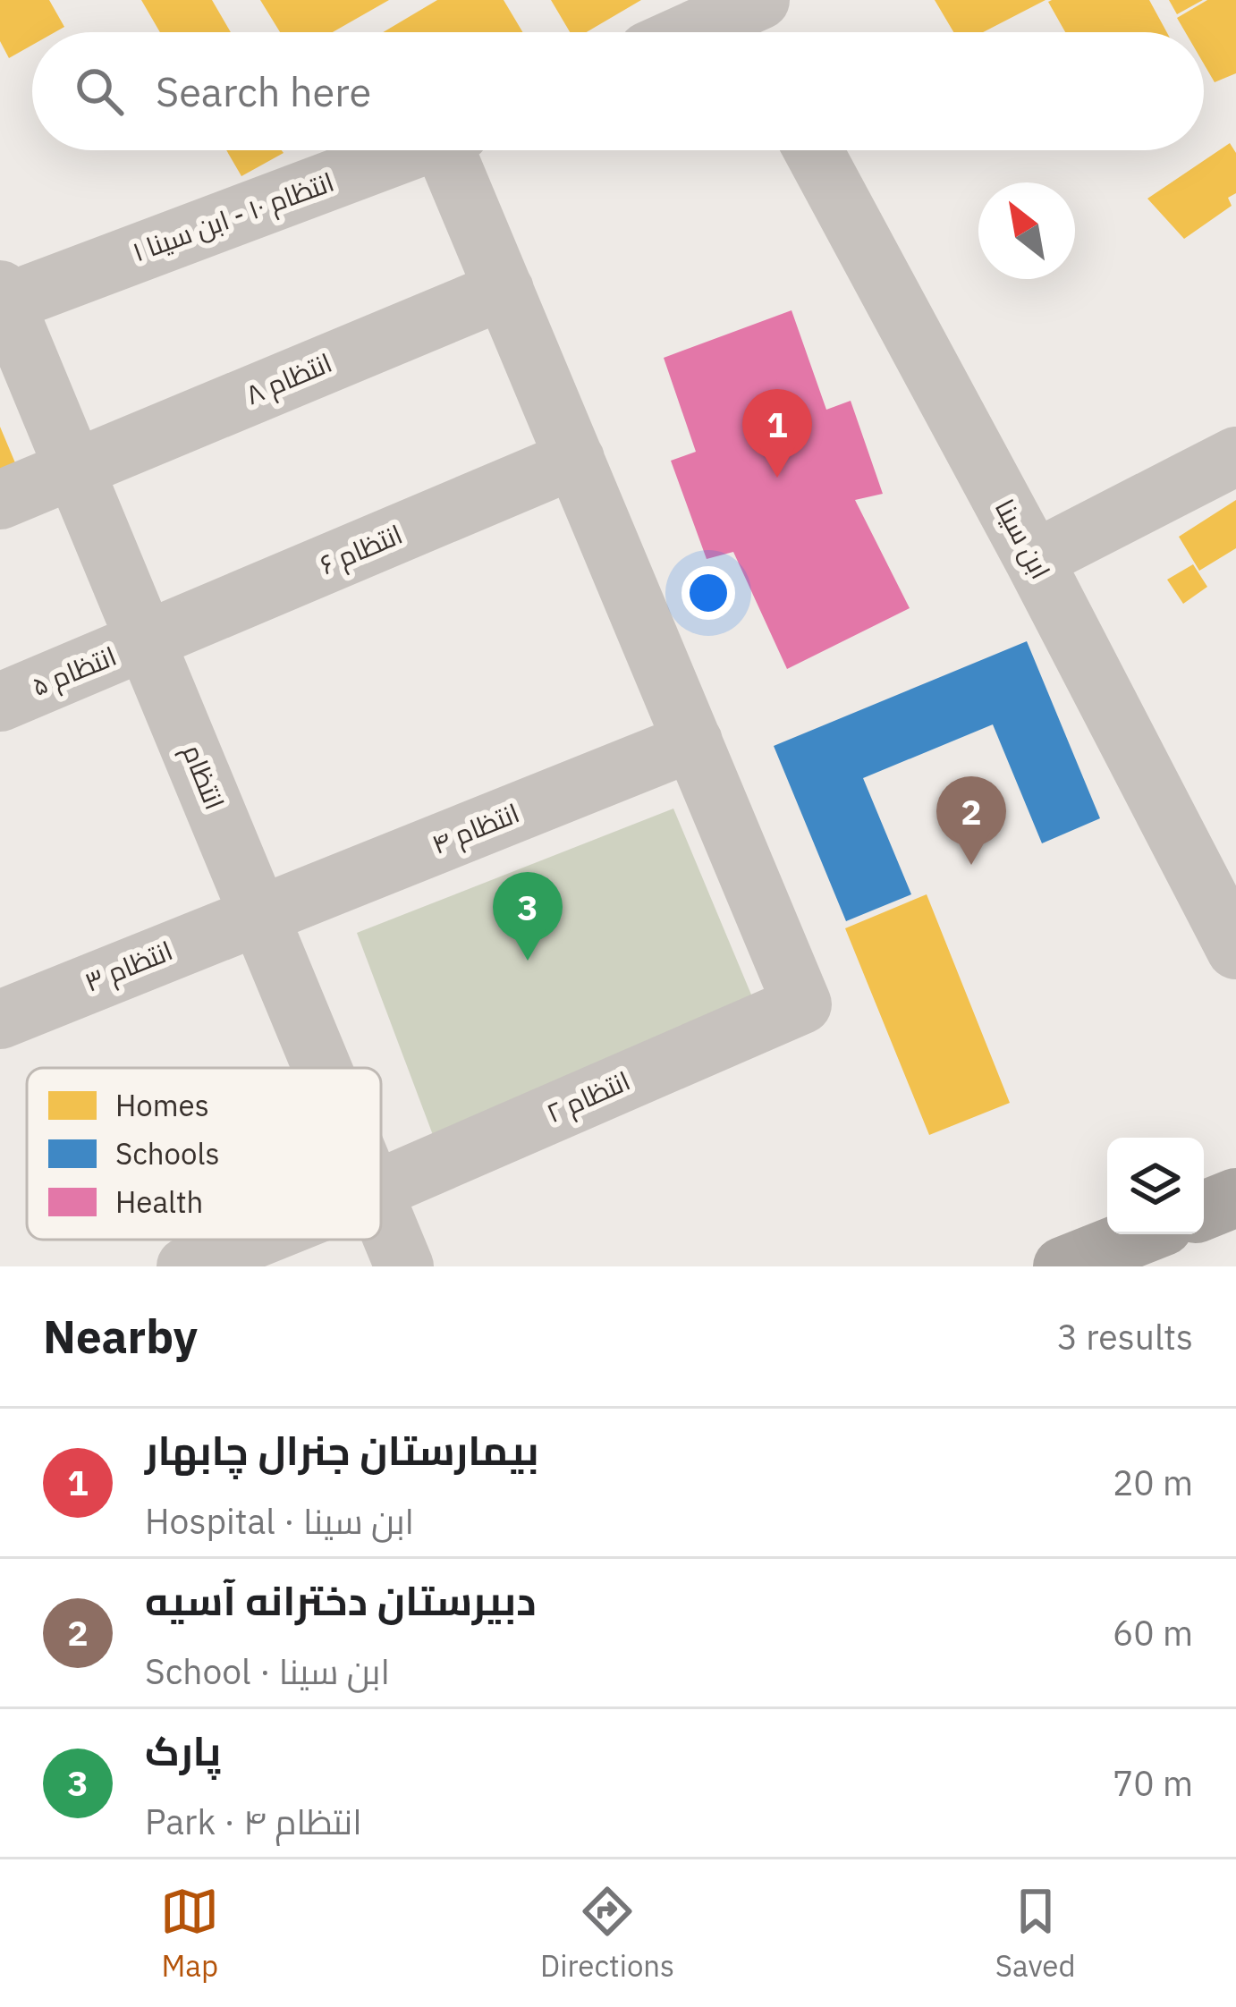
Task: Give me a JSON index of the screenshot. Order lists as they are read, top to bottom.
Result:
{
  "streets": {
    "street": [
      "انتظام ۱۰ - ابن سینا ۱",
      "انتظام ۸",
      "ابن سینا",
      "انتظام ۶",
      "انتظام ۵",
      "انتظام",
      "انتظام ۴",
      "انتظام ۳",
      "انتظام ۲"
    ]
  },
  "crossings": [
    ["انتظام ۱۰ - ابن سینا ۱", "انتظام"],
    ["انتظام ۸", "انتظام"],
    ["انتظام ۶", "انتظام ۵"],
    ["انتظام ۶", "انتظام"],
    ["انتظام ۵", "انتظام"],
    ["انتظام", "انتظام ۴"],
    ["انتظام", "انتظام ۳"],
    ["انتظام ۴", "انتظام ۳"],
    ["انتظام ۴", "انتظام ۲"]
  ],
  "legend": ["Homes", "Schools", "Health"],
  "north": "top left",
  "page": {
    "search": "Search here",
    "pins": ["1", "2", "3"],
    "heading": ["Nearby", "3 results"],
    "list": [
      {
        "mark": "1",
        "name": "بیمارستان جنرال چابهار",
        "note": "Hospital · ابن سینا",
        "value": "20 m"
      },
      {
        "mark": "2",
        "name": "دبیرستان دخترانه آسیه",
        "note": "School · ابن سینا",
        "value": "60 m"
      },
      {
        "mark": "3",
        "name": "پارک",
        "note": "Park · انتظام ۴",
        "value": "70 m"
      }
    ],
    "nav": ["Map", "Directions", "Saved"]
  }
}
